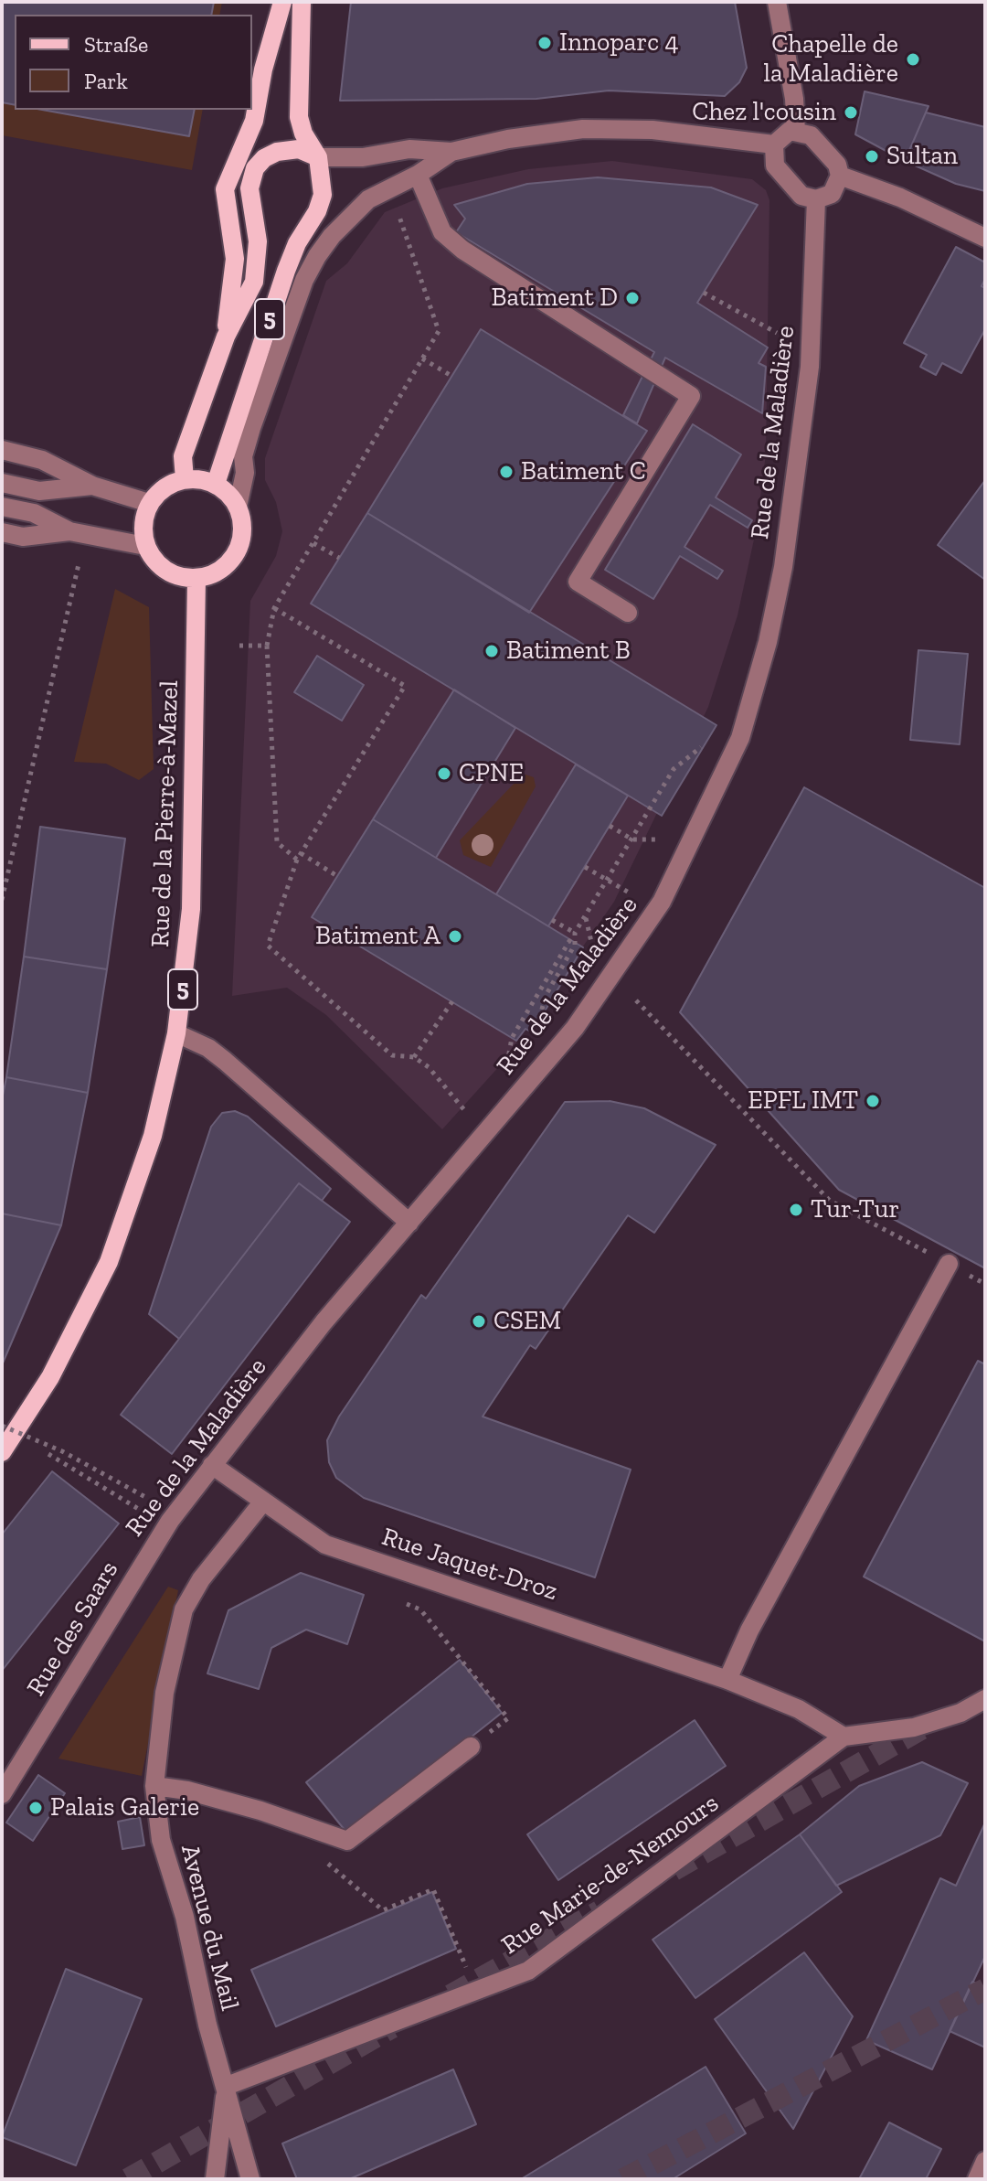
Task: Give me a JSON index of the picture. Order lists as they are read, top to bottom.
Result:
{
  "streets": {
    "main road": ["5", "Rue de la Pierre-à-Mazel"],
    "street": [
      "Rue de la Maladière",
      "Rue Jaquet-Droz",
      "Rue des Saars",
      "Rue Marie-de-Nemours",
      "Avenue du Mail"
    ]
  },
  "crossings": [
    ["5", "Rue de la Pierre-à-Mazel"],
    ["Rue de la Maladière", "Rue Jaquet-Droz"],
    ["Rue de la Maladière", "Rue des Saars"],
    ["Rue Jaquet-Droz", "Rue Marie-de-Nemours"],
    ["Rue Jaquet-Droz", "Avenue du Mail"],
    ["Rue Marie-de-Nemours", "Avenue du Mail"]
  ],
  "places": [
    "Innoparc 4",
    "Chapelle de la Maladière",
    "Chez l'cousin",
    "Sultan",
    "Batiment D",
    "Batiment C",
    "Batiment B",
    "CPNE",
    "Batiment A",
    "EPFL IMT",
    "Tur-Tur",
    "CSEM",
    "Palais Galerie"
  ],
  "legend": ["Straße", "Park"]
}
